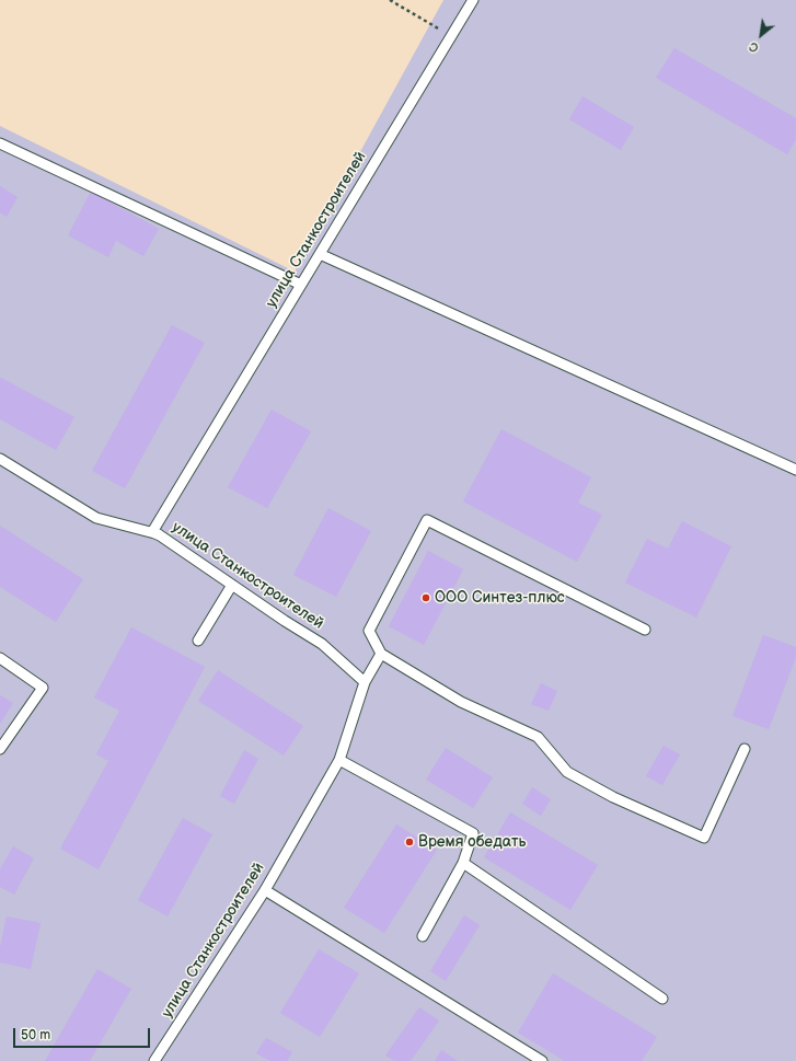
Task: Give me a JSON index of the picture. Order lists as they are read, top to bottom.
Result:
{
  "streets": {
    "lane": ["улица Станкостроителей"]
  },
  "places": ["ООО Синтез-плюс", "Время обедать"],
  "scale_bar": "50 m",
  "north": "bottom left"
}
